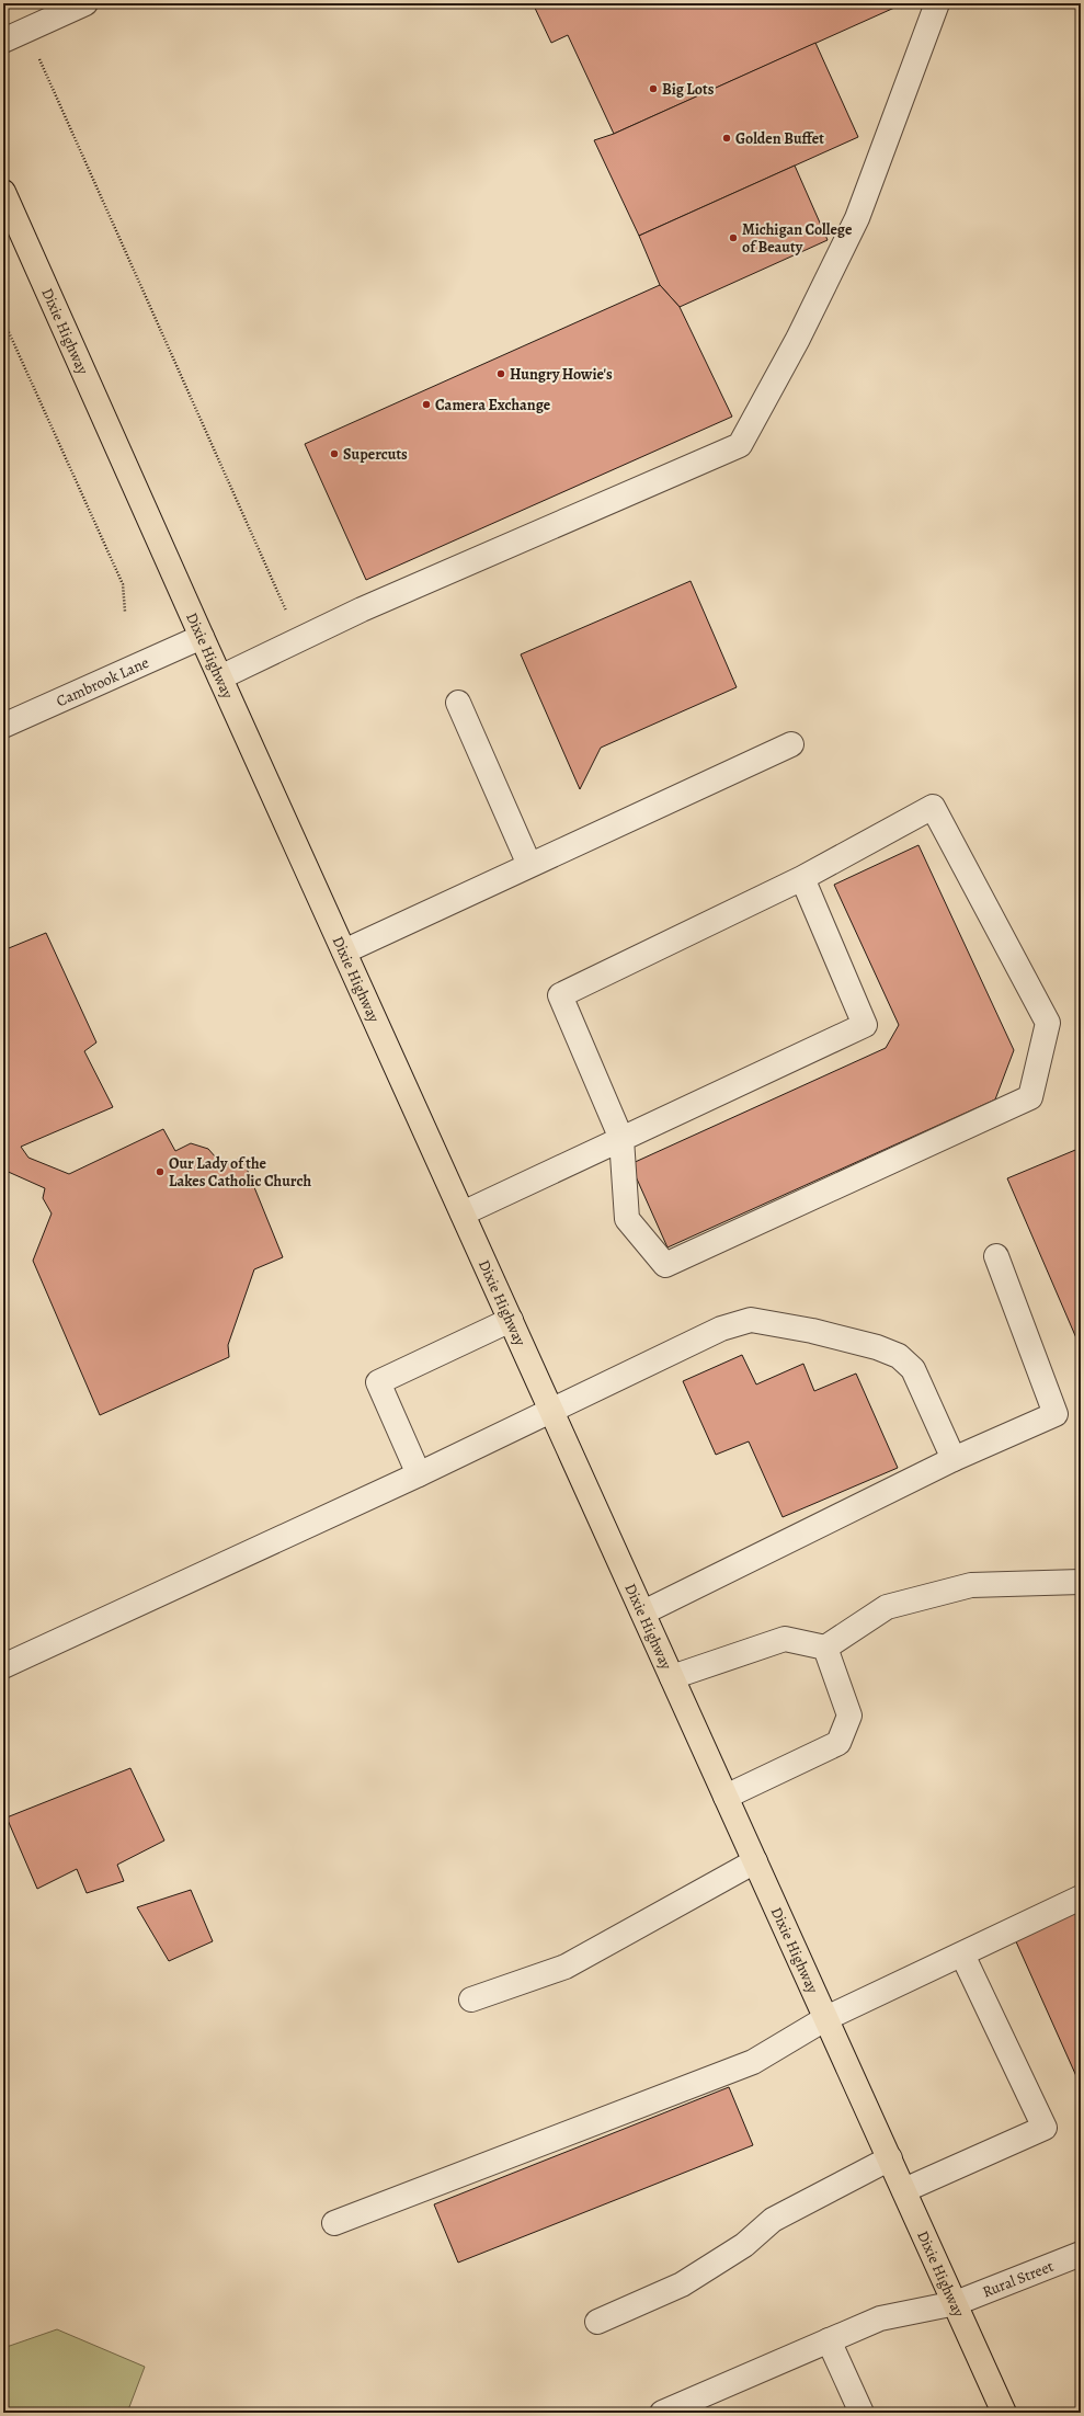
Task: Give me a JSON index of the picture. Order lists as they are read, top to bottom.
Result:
{
  "streets": {
    "main road": ["Dixie Highway"],
    "street": ["Cambrook Lane", "Rural Street"]
  },
  "crossings": [
    ["Dixie Highway", "Cambrook Lane"],
    ["Dixie Highway", "Rural Street"]
  ],
  "places": [
    "Big Lots",
    "Golden Buffet",
    "Michigan College of Beauty",
    "Hungry Howie's",
    "Camera Exchange",
    "Supercuts",
    "Our Lady of the Lakes Catholic Church"
  ]
}
